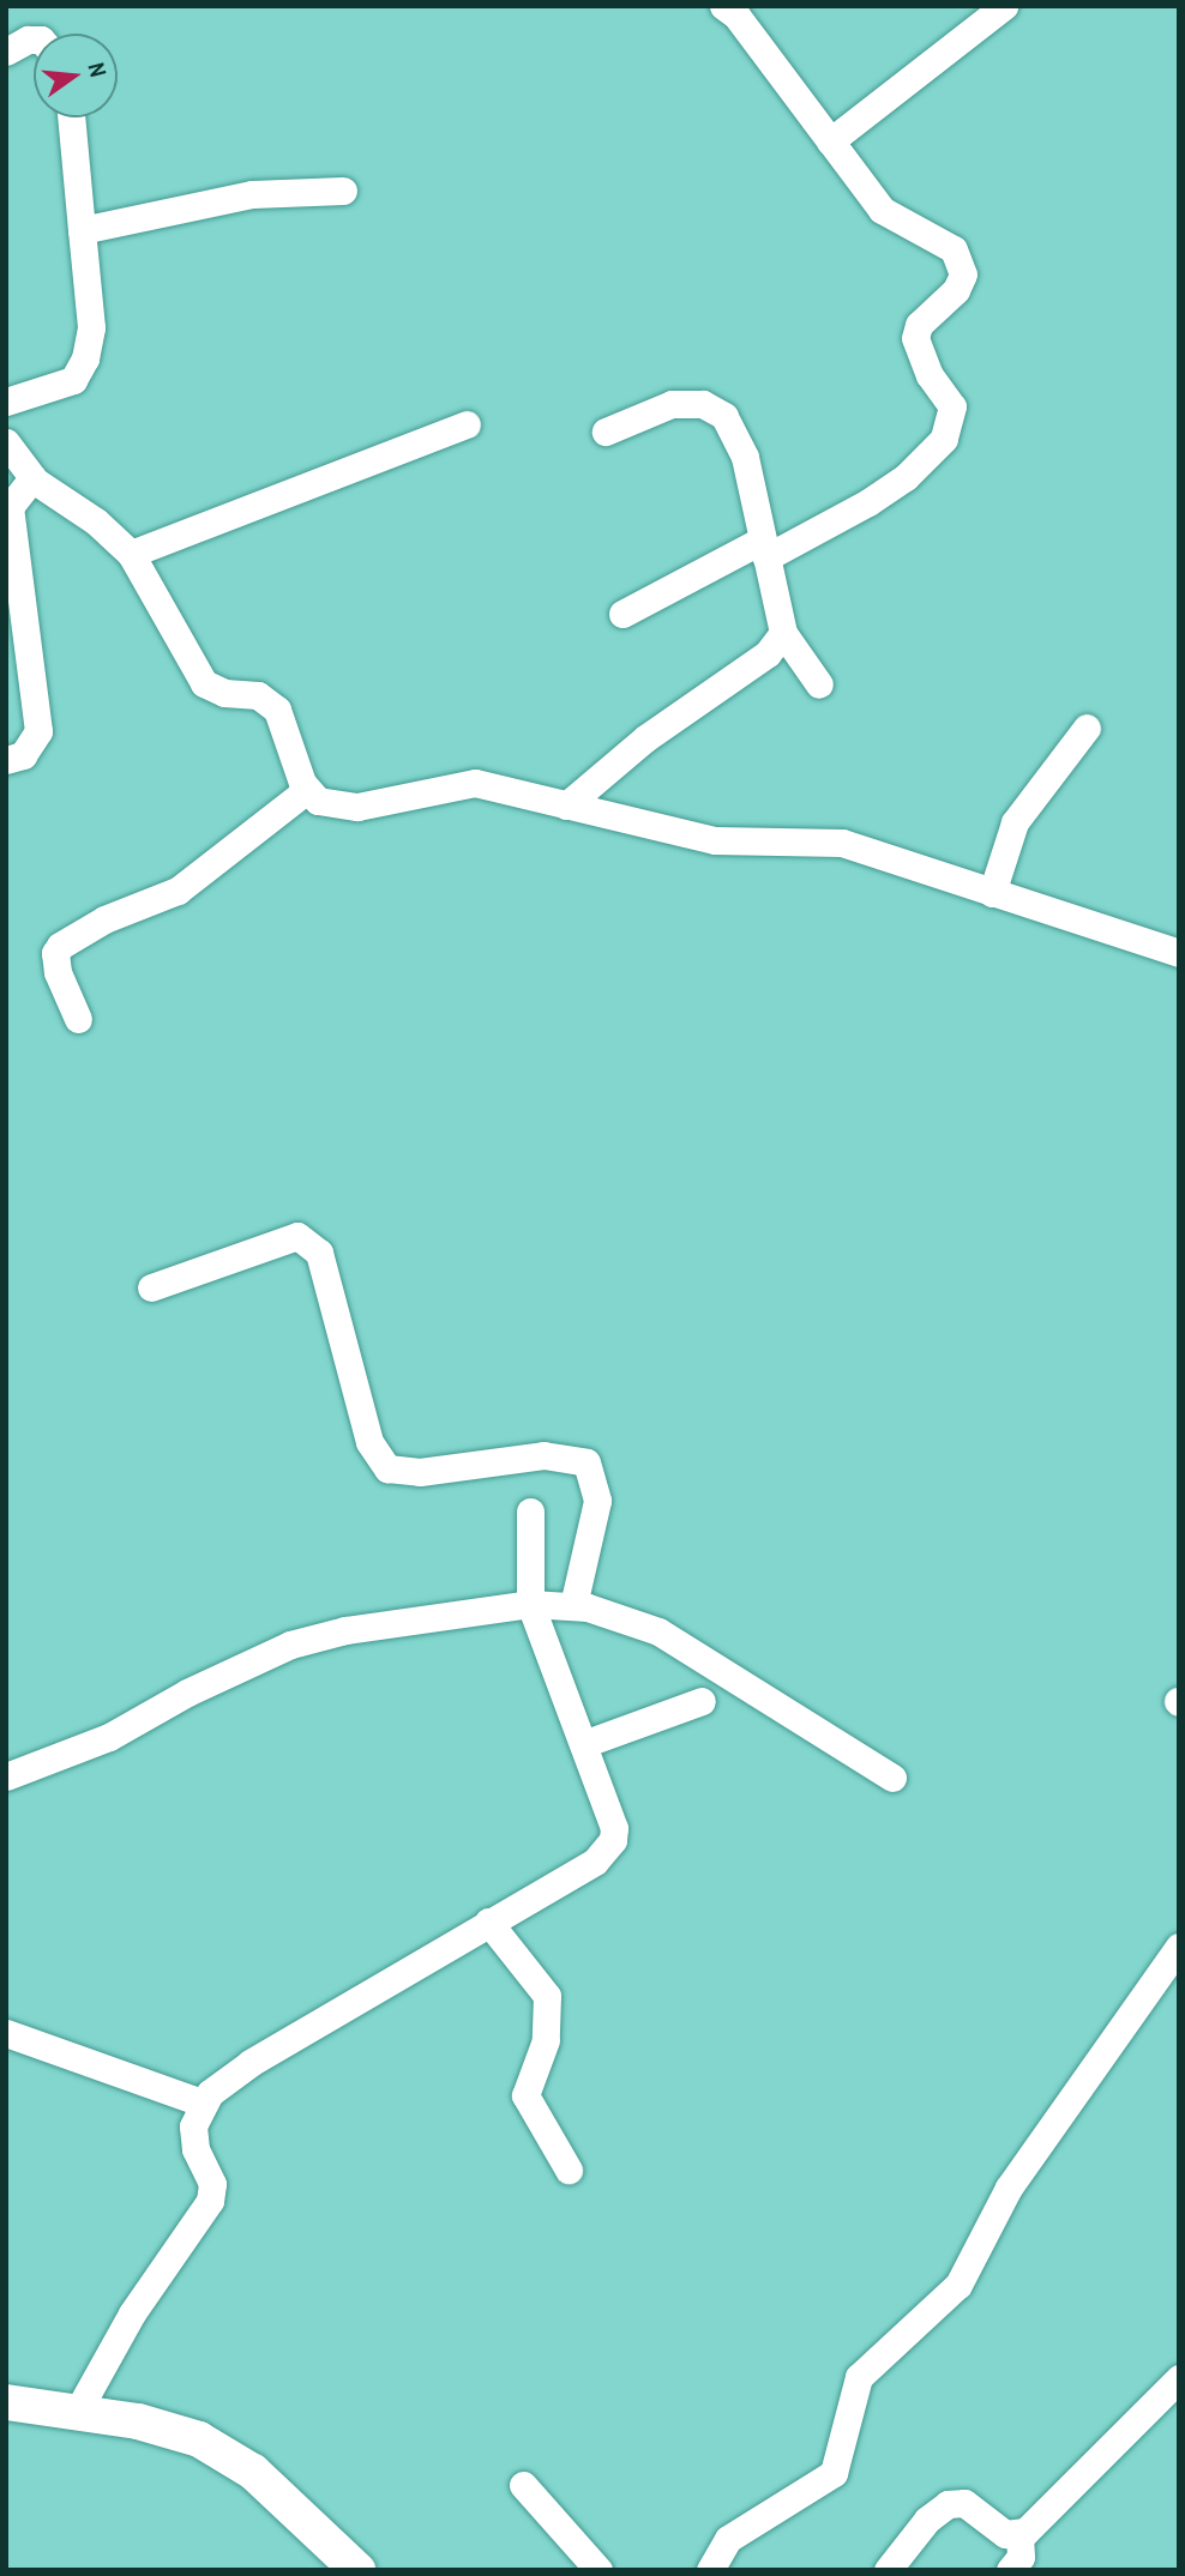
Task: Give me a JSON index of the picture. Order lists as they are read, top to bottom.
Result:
{
  "north": "right"
}
